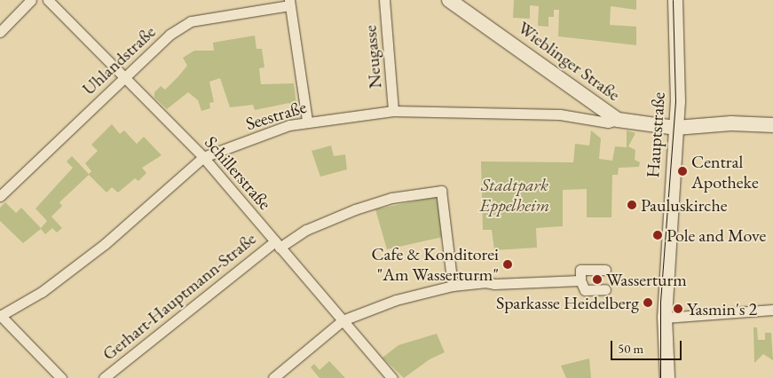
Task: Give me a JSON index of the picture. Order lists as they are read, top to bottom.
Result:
{
  "streets": {
    "street": [
      "Neugasse",
      "Uhlandstraße",
      "Wieblinger Straße",
      "Seestraße",
      "Hauptstraße",
      "Schillerstraße",
      "Gerhart-Hauptmann-Straße"
    ]
  },
  "crossings": [
    ["Neugasse", "Seestraße"],
    ["Uhlandstraße", "Schillerstraße"],
    ["Wieblinger Straße", "Seestraße"],
    ["Wieblinger Straße", "Hauptstraße"],
    ["Seestraße", "Schillerstraße"],
    ["Schillerstraße", "Gerhart-Hauptmann-Straße"]
  ],
  "parks": ["Stadtpark Eppelheim"],
  "places": [
    "Central Apotheke",
    "Pauluskirche",
    "Pole and Move",
    "Cafe & Konditorei \"Am Wasserturm\"",
    "Wasserturm",
    "Sparkasse Heidelberg",
    "Yasmin's 2"
  ],
  "scale_bar": "50 m"
}
